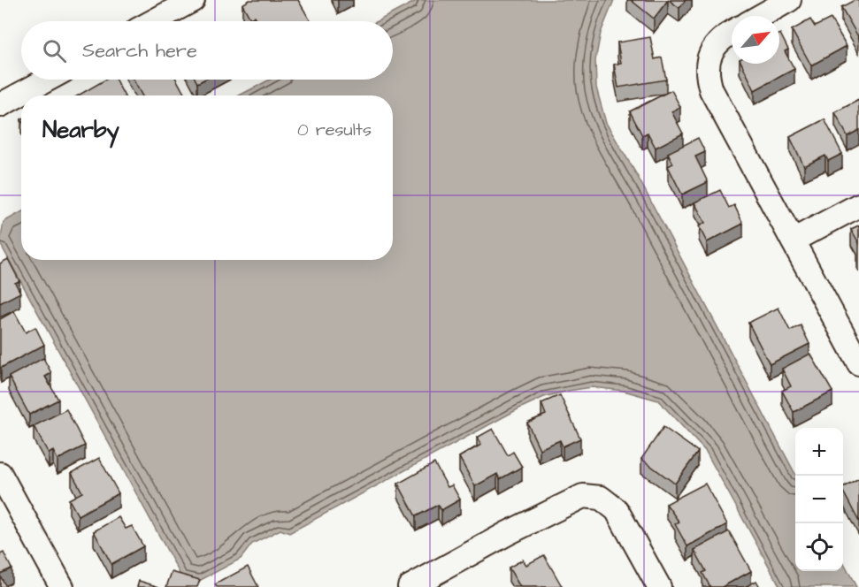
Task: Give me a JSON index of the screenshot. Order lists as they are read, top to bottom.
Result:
{
  "north": "top right",
  "page": {
    "search": "Search here",
    "heading": ["Nearby", "0 results"],
    "map_buttons": ["+", "−"]
  }
}
